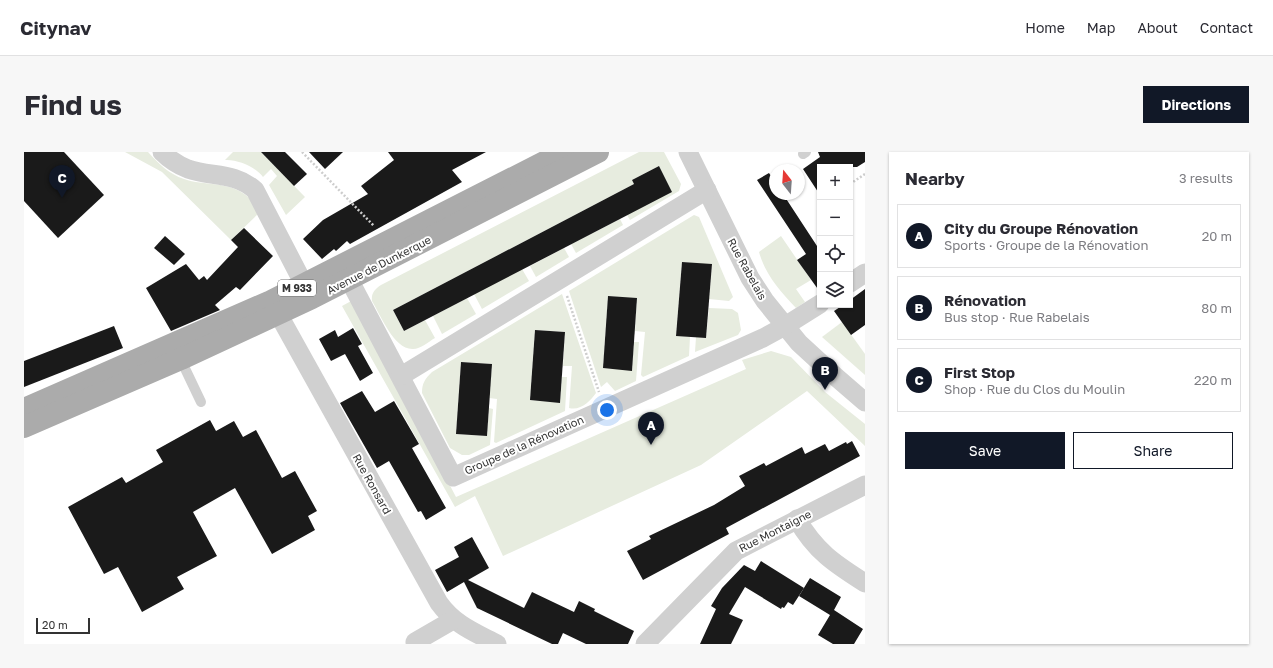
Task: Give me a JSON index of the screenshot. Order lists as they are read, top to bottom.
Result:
{
  "streets": {
    "main road": ["Avenue de Dunkerque", "M 933"],
    "street": [
      "Rue Rabelais",
      "Groupe de la Rénovation",
      "Rue Ronsard",
      "Rue Montaigne"
    ]
  },
  "crossings": [
    ["Avenue de Dunkerque", "Groupe de la Rénovation"],
    ["Avenue de Dunkerque", "Rue Ronsard"],
    ["Rue Rabelais", "Groupe de la Rénovation"]
  ],
  "scale_bar": "20 m",
  "north": "top",
  "page": {
    "header": "Citynav",
    "nav": [
      "Home",
      "Map",
      "About",
      "Contact"
    ],
    "buttons": [
      "Directions",
      ["Save", "Share"]
    ],
    "title": "Find us",
    "heading": ["Nearby", "3 results"],
    "map_buttons": ["+", "−"],
    "pins": ["C", "B", "A"],
    "list": [
      {
        "mark": "A",
        "name": "City du Groupe Rénovation",
        "note": "Sports · Groupe de la Rénovation",
        "value": "20 m"
      },
      {
        "mark": "B",
        "name": "Rénovation",
        "note": "Bus stop · Rue Rabelais",
        "value": "80 m"
      },
      {
        "mark": "C",
        "name": "First Stop",
        "note": "Shop · Rue du Clos du Moulin",
        "value": "220 m"
      }
    ],
    "scale": "20 m"
  }
}
